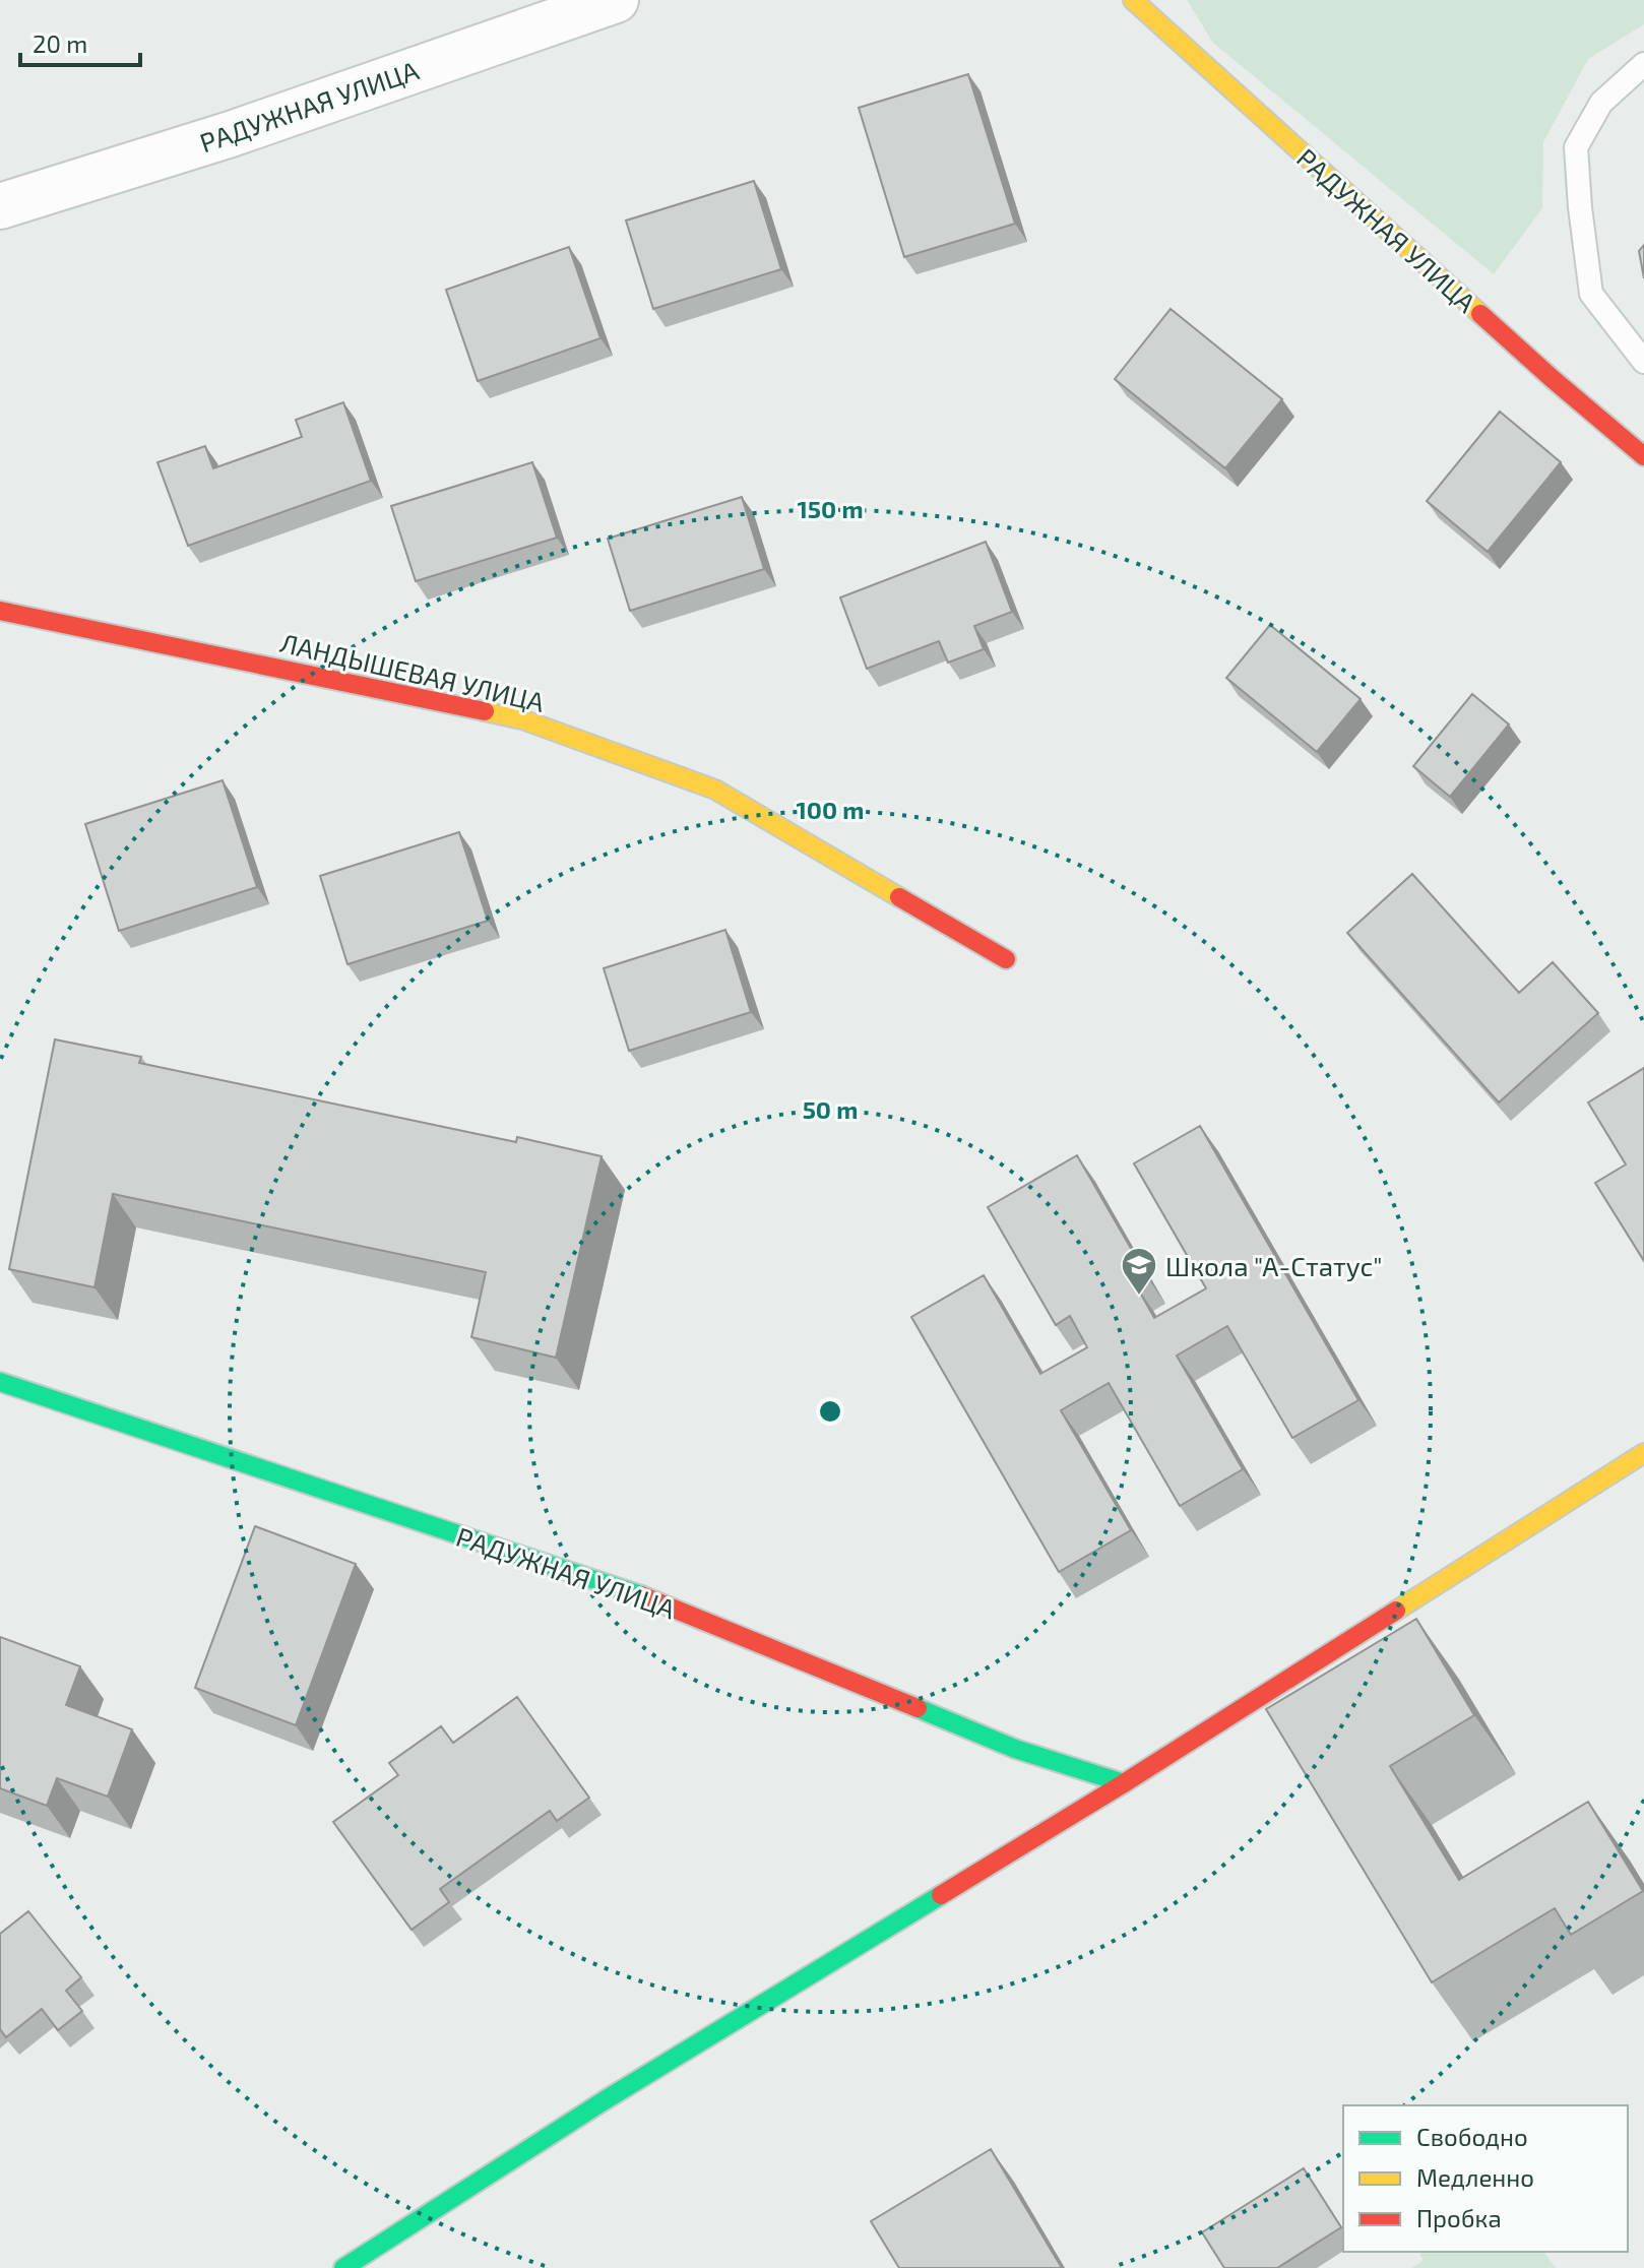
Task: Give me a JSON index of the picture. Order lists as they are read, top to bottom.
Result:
{
  "streets": {
    "street": ["РАДУЖНАЯ УЛИЦА", "ЛАНДЫШЕВАЯ УЛИЦА"]
  },
  "places": {
    "school or university": ["Школа \"А-Статус\""]
  },
  "legend": ["Свободно", "Медленно", "Пробка"],
  "scale_bar": "20 m",
  "rings": ["150 m", "100 m", "50 m"]
}
